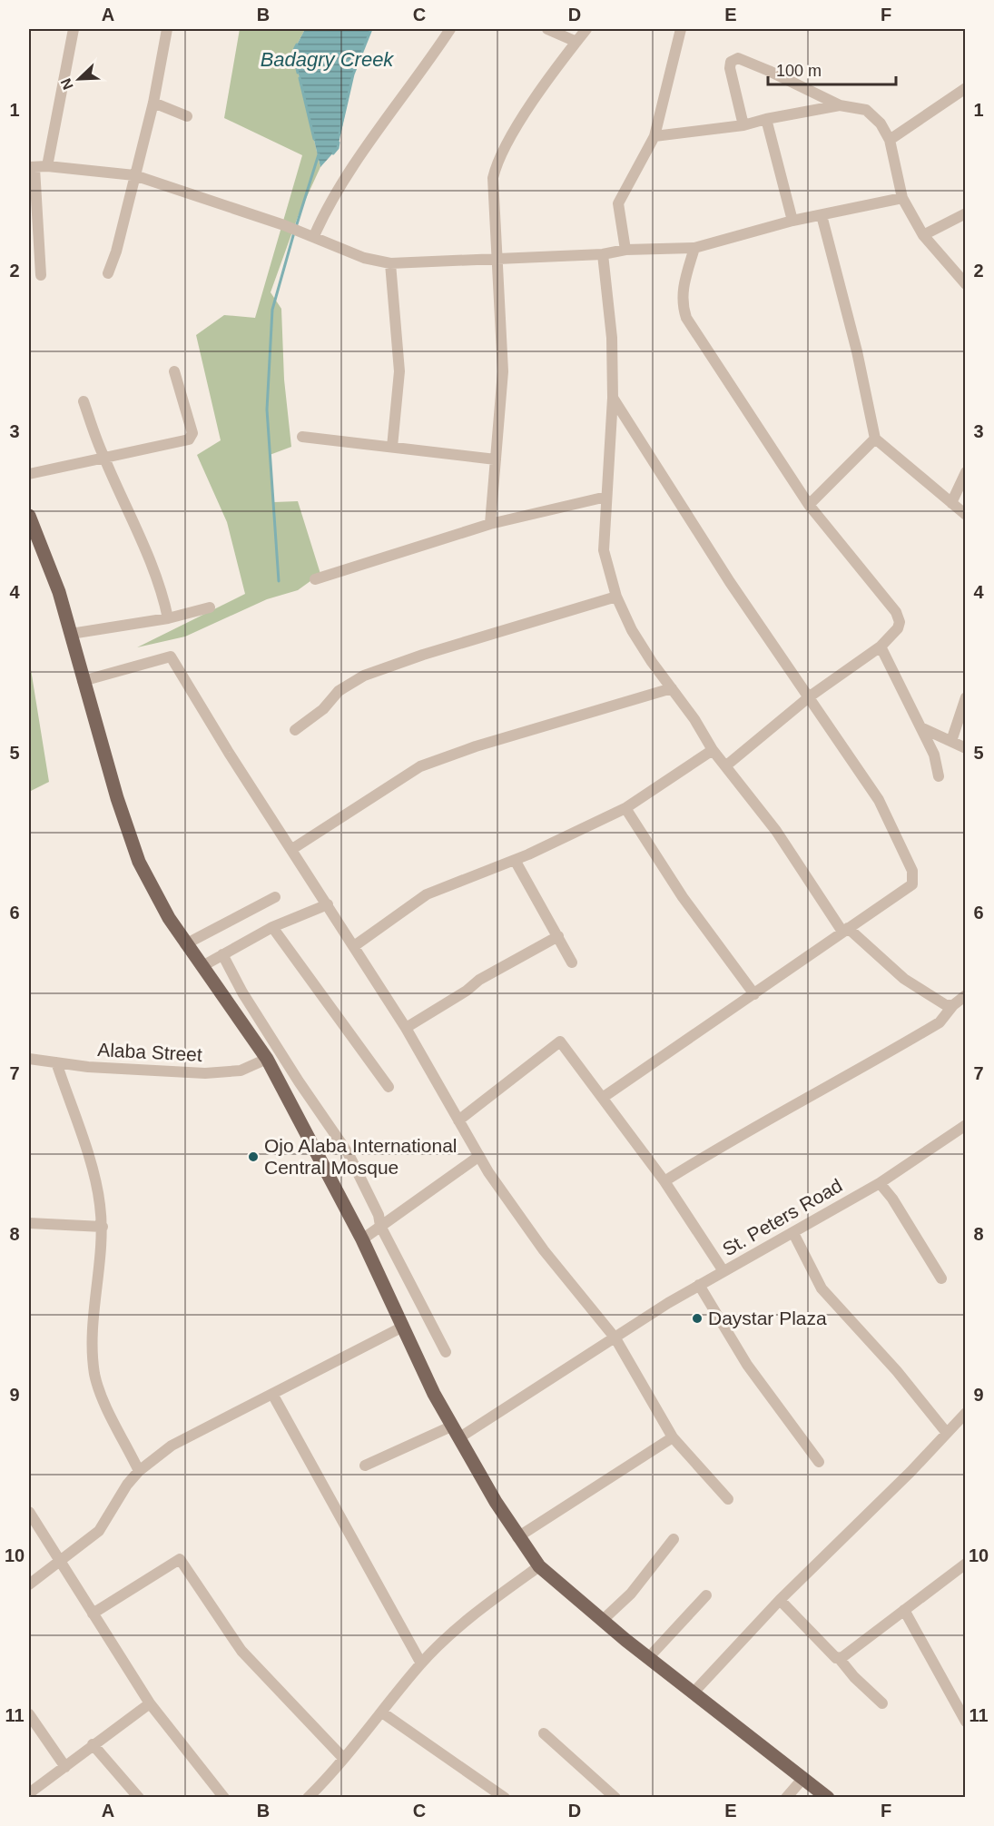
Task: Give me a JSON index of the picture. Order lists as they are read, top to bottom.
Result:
{
  "streets": {
    "street": ["Alaba Street", "St. Peters Road"]
  },
  "water": ["Badagry Creek"],
  "places": ["Ojo Alaba International Central Mosque", "Daystar Plaza"],
  "scale_bar": "100 m",
  "north": "bottom left",
  "grid": {
    "columns": [
      "A",
      "B",
      "C",
      "D",
      "E",
      "F"
    ],
    "rows": [
      "1",
      "2",
      "3",
      "4",
      "5",
      "6",
      "7",
      "8",
      "9",
      "10",
      "11"
    ]
  }
}
